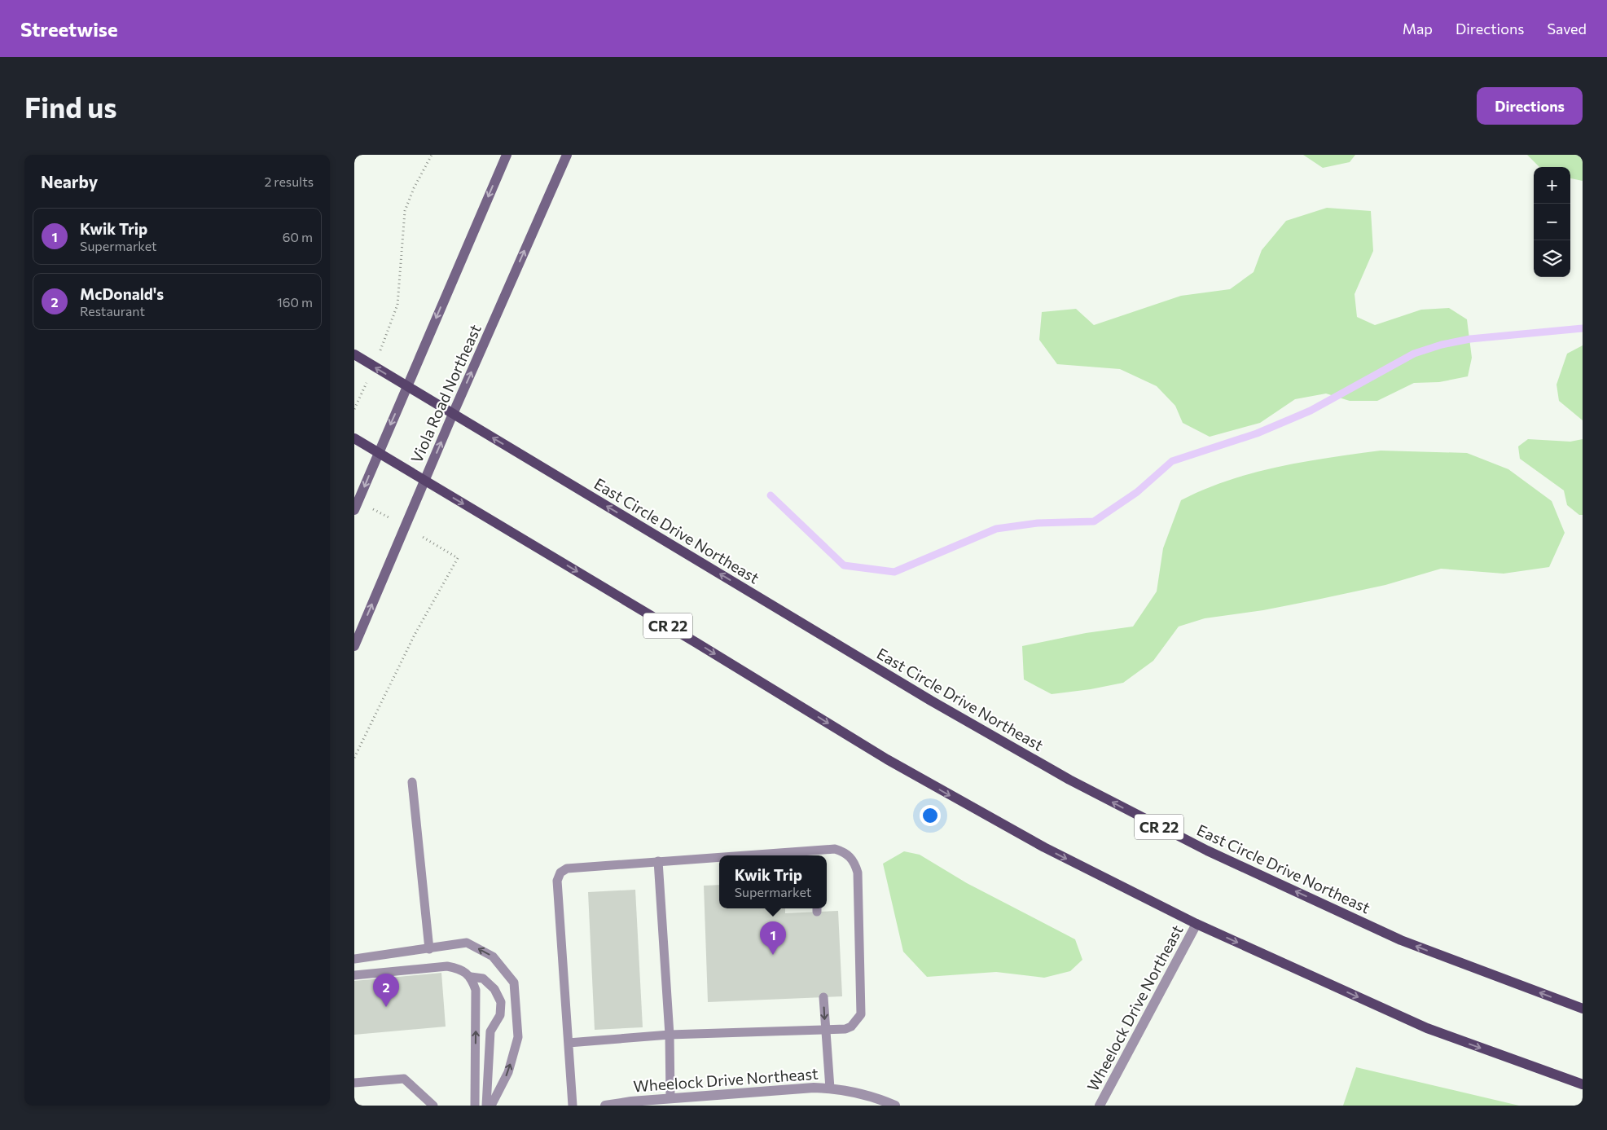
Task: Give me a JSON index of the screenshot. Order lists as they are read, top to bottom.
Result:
{
  "streets": {
    "main road": ["Viola Road Northeast", "East Circle Drive Northeast", "CR 22"],
    "street": ["Wheelock Drive Northeast"]
  },
  "crossings": [
    ["Viola Road Northeast", "East Circle Drive Northeast"],
    ["Viola Road Northeast", "CR 22"],
    ["CR 22", "Wheelock Drive Northeast"]
  ],
  "page": {
    "header": "Streetwise",
    "nav": ["Map", "Directions", "Saved"],
    "buttons": "Directions",
    "title": "Find us",
    "heading": ["Nearby", "2 results"],
    "map_buttons": ["+", "−"],
    "list": [
      {
        "mark": "1",
        "name": "Kwik Trip",
        "note": "Supermarket",
        "value": "60 m"
      },
      {
        "mark": "2",
        "name": "McDonald's",
        "note": "Restaurant",
        "value": "160 m"
      }
    ],
    "popup": ["Kwik Trip", "Supermarket"],
    "pins": ["1", "2"]
  }
}
